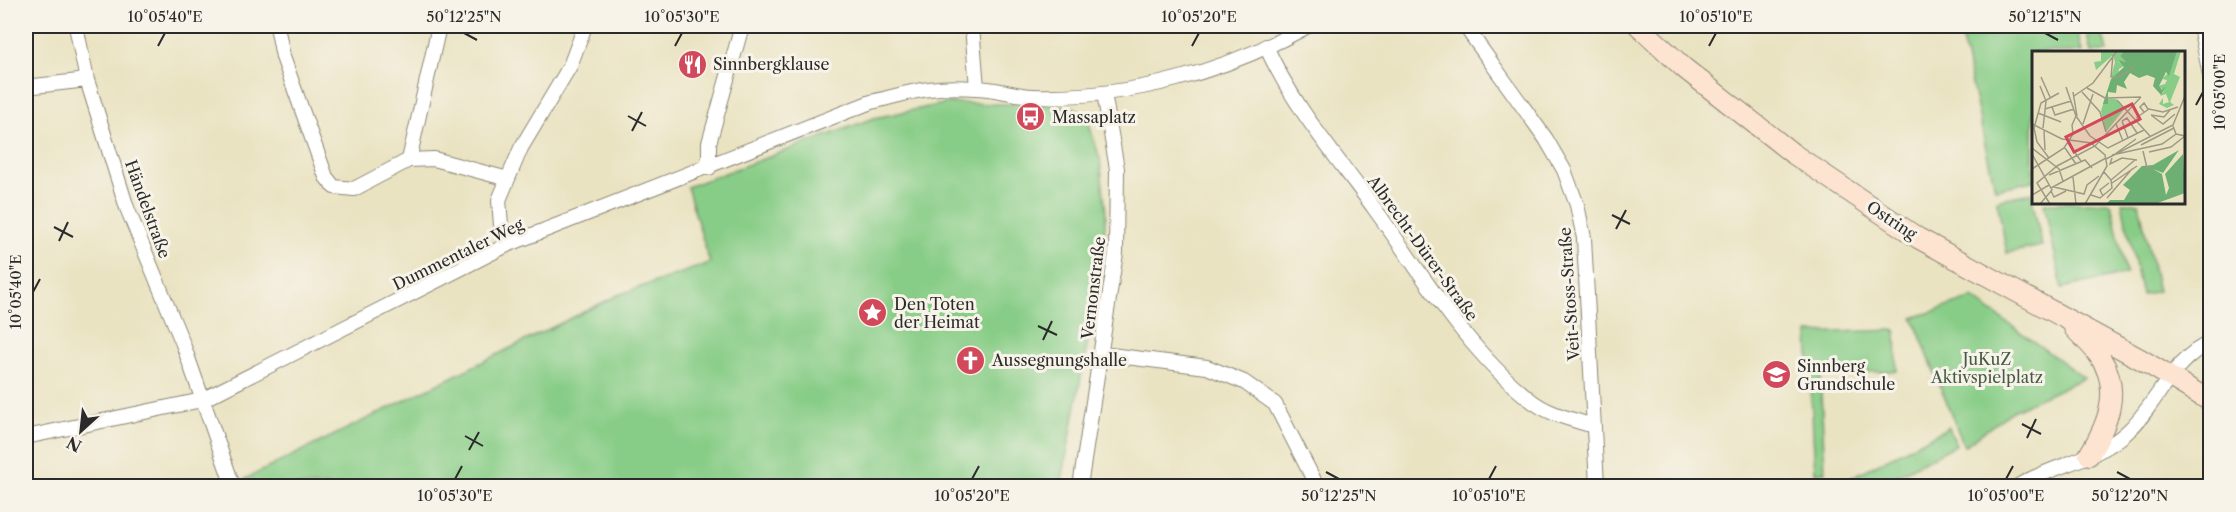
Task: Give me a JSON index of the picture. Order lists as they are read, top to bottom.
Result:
{
  "streets": {
    "main road": ["Ostring"],
    "street": [
      "Händelstraße",
      "Albrecht-Dürer-Straße",
      "Dummentaler Weg",
      "Vernonstraße",
      "Veit-Stoss-Straße"
    ]
  },
  "crossings": [
    ["Händelstraße", "Dummentaler Weg"],
    ["Albrecht-Dürer-Straße", "Veit-Stoss-Straße"]
  ],
  "parks": ["JuKuZ Aktivspielplatz"],
  "places": {
    "restaurant": ["Sinnbergklause"],
    "bus stop": ["Massaplatz"],
    "place": ["Den Toten der Heimat"],
    "church": ["Aussegnungshalle"],
    "school or university": ["Sinnberg Grundschule"]
  },
  "north": "bottom left",
  "coordinates": [
    "10°05'40\"E",
    "50°12'25\"N",
    "10°05'30\"E",
    "10°05'20\"E",
    "10°05'10\"E",
    "50°12'15\"N",
    "10°05'00\"E",
    "50°12'20\"N"
  ]
}
